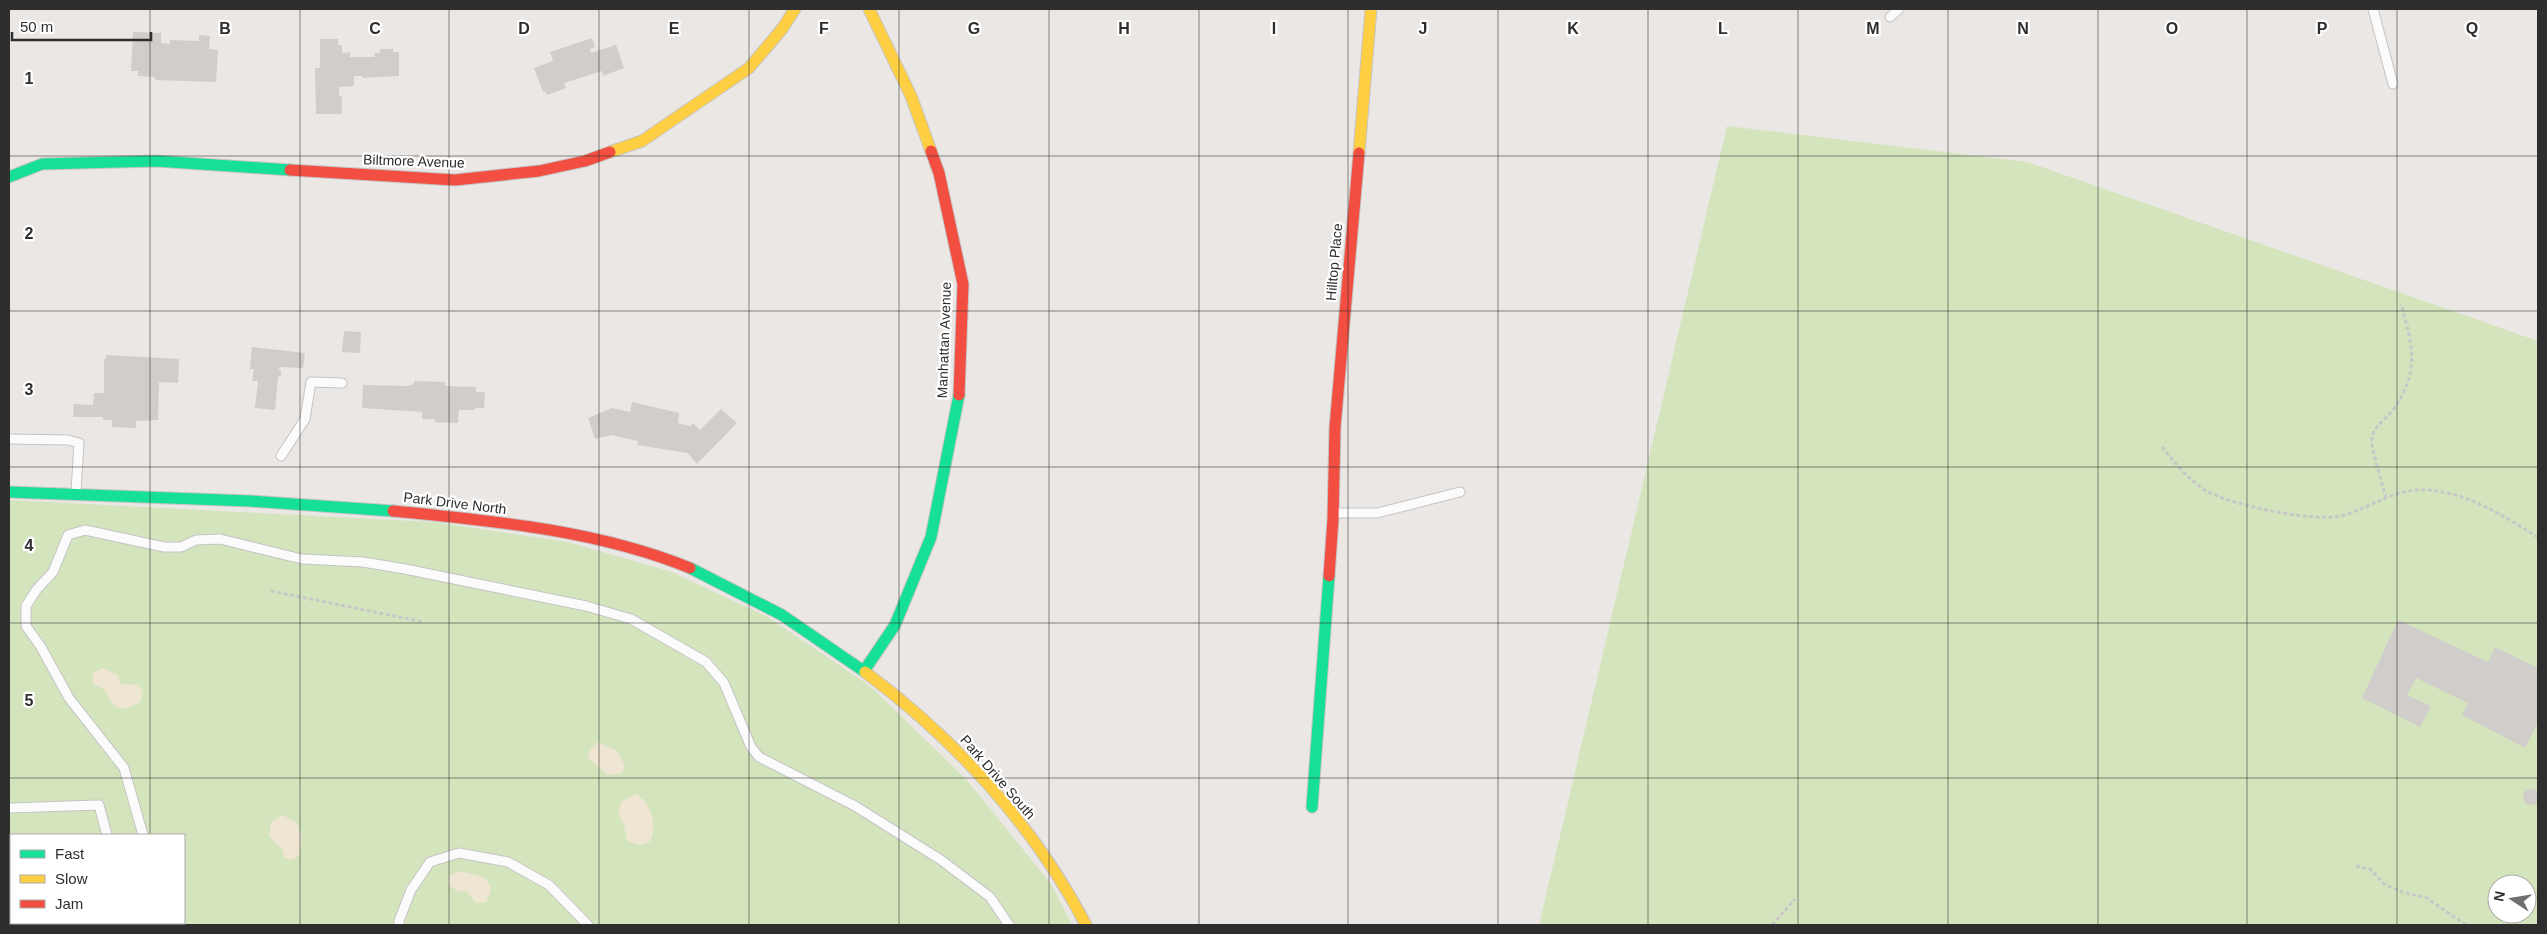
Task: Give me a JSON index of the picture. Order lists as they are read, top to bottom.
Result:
{
  "streets": {
    "street": [
      "Biltmore Avenue",
      "Hilltop Place",
      "Manhattan Avenue",
      "Park Drive North",
      "Park Drive South"
    ]
  },
  "crossings": [
    ["Manhattan Avenue", "Park Drive North"],
    ["Manhattan Avenue", "Park Drive South"],
    ["Park Drive North", "Park Drive South"]
  ],
  "legend": ["Fast", "Slow", "Jam"],
  "scale_bar": "50 m",
  "north": "left",
  "grid": {
    "columns": [
      "B",
      "C",
      "D",
      "E",
      "F",
      "G",
      "H",
      "I",
      "J",
      "K",
      "L",
      "M",
      "N",
      "O",
      "P",
      "Q"
    ],
    "rows": [
      "1",
      "2",
      "3",
      "4",
      "5"
    ]
  }
}
